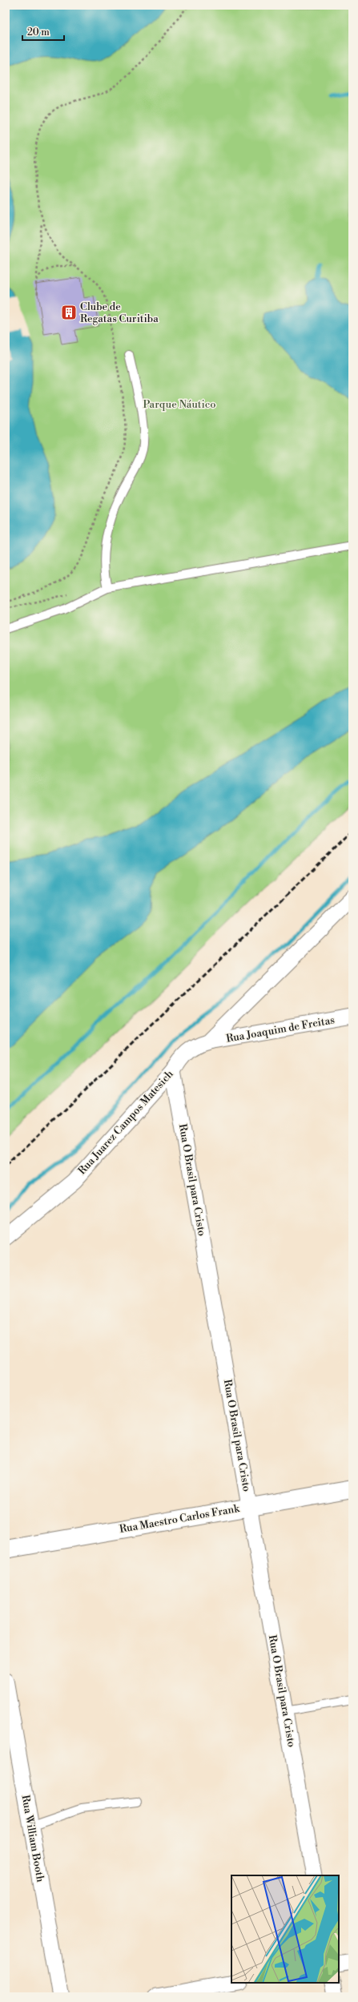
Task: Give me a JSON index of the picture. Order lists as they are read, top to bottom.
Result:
{
  "streets": {
    "street": [
      "Rua Joaquim de Freitas",
      "Rua Juarez Campos Matesich",
      "Rua O Brasil para Cristo",
      "Rua Maestro Carlos Frank",
      "Rua William Booth"
    ]
  },
  "crossings": [
    ["Rua Joaquim de Freitas", "Rua Juarez Campos Matesich"],
    ["Rua Juarez Campos Matesich", "Rua O Brasil para Cristo"],
    ["Rua O Brasil para Cristo", "Rua Maestro Carlos Frank"]
  ],
  "parks": ["Parque Náutico"],
  "places": {
    "building": ["Clube de Regatas Curitiba"]
  },
  "scale_bar": "20 m"
}
